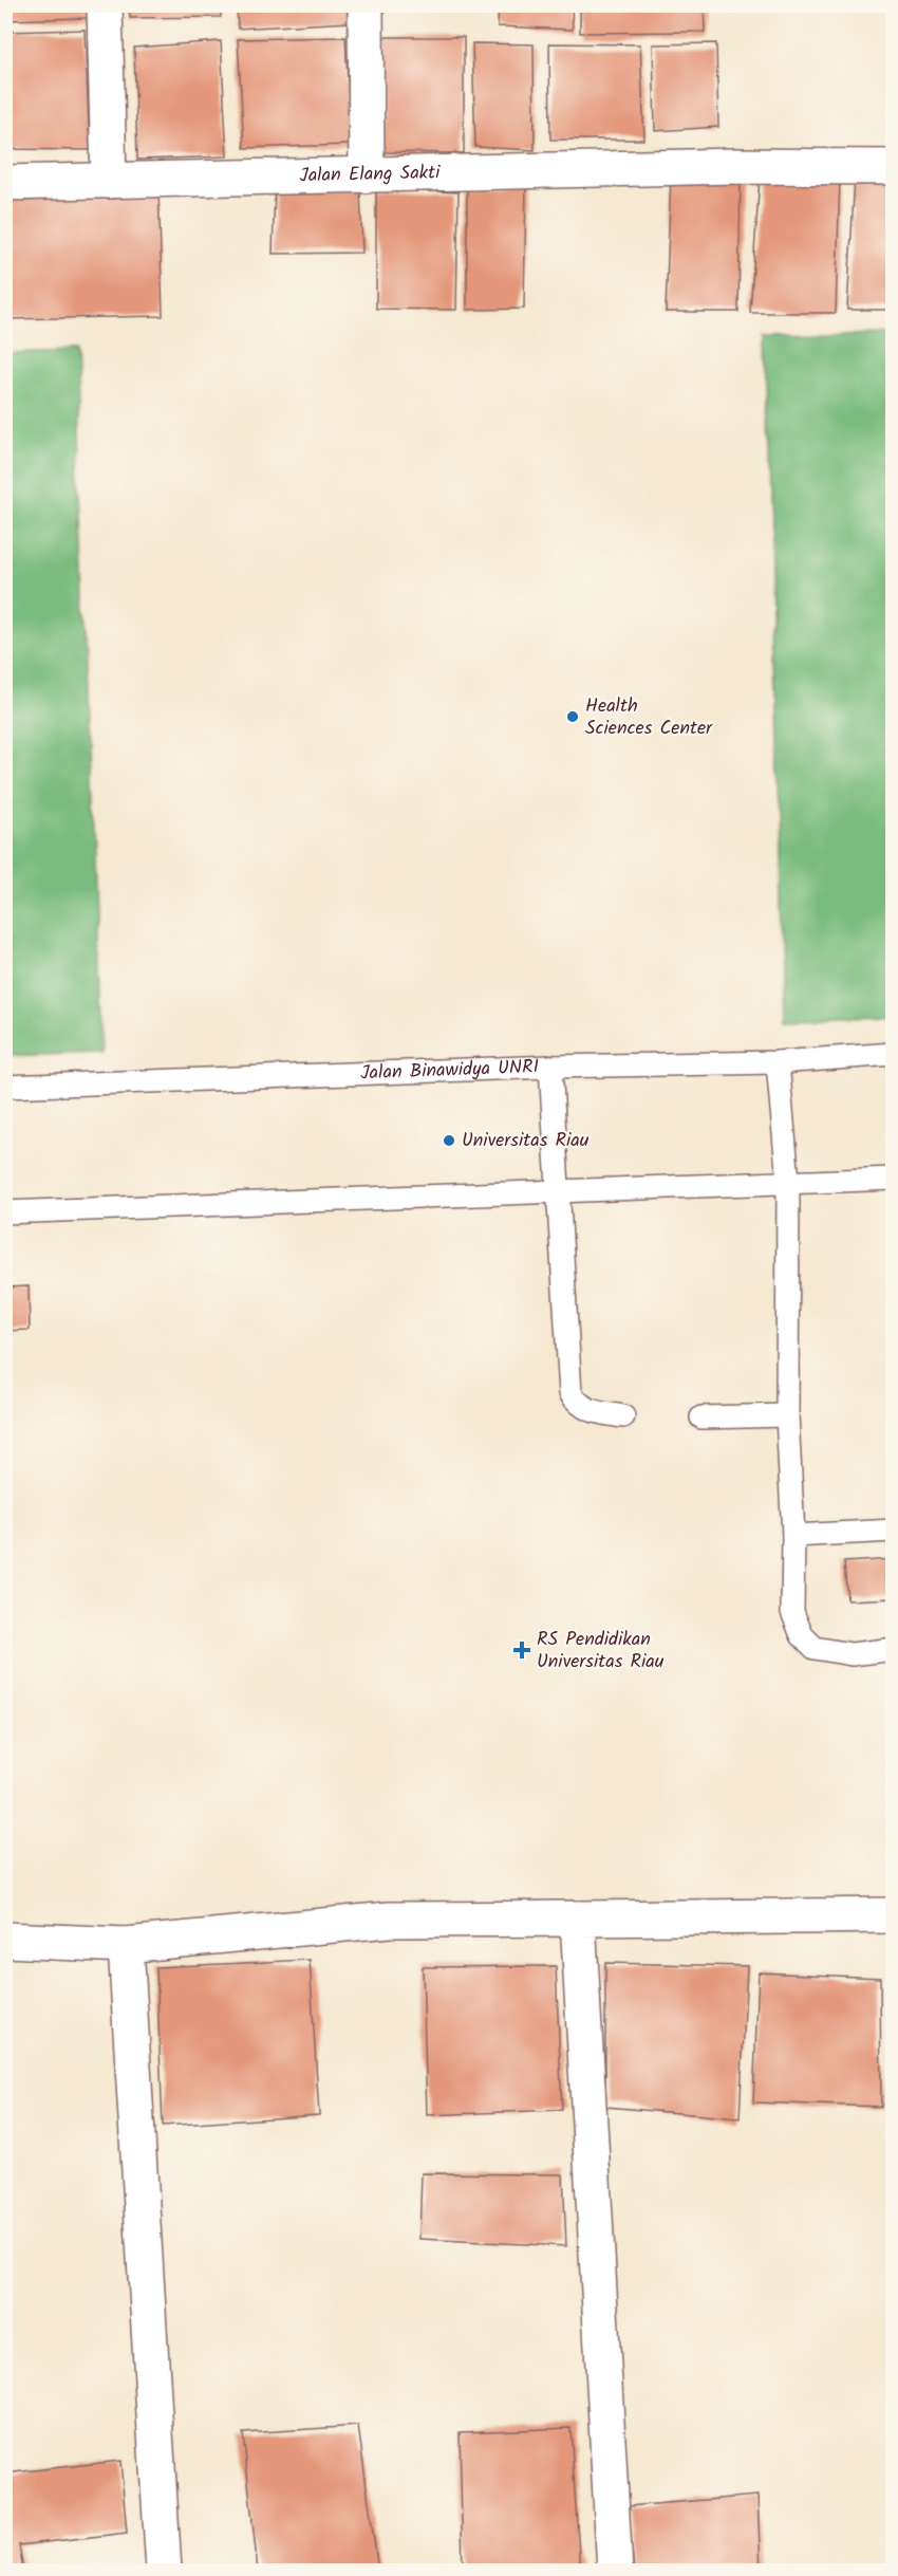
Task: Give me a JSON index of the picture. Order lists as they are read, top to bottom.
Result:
{
  "streets": {
    "street": ["Jalan Elang Sakti"],
    "lane": ["Jalan Binawidya UNRI"]
  },
  "places": {
    "other": ["Health Sciences Center", "Universitas Riau"],
    "health": ["RS Pendidikan Universitas Riau"]
  }
}
